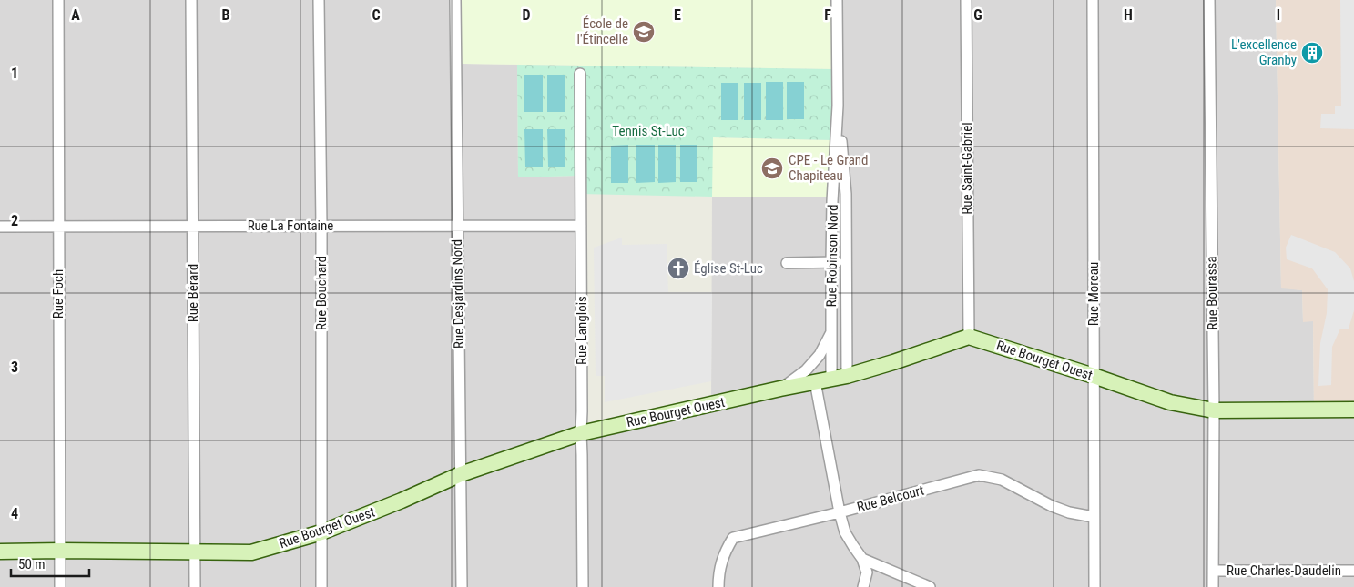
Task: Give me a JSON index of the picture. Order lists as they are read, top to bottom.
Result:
{
  "streets": {
    "street": [
      "Rue Saint-Gabriel",
      "Rue La Fontaine",
      "Rue Robinson Nord",
      "Rue Bérard",
      "Rue Bouchard",
      "Rue Bourassa",
      "Rue Foch",
      "Rue Desjardins Nord",
      "Rue Moreau",
      "Rue Langlois",
      "Rue Bourget Ouest",
      "Rue Belcourt",
      "Rue Charles-Daudelin"
    ]
  },
  "crossings": [
    ["Rue Saint-Gabriel", "Rue Bourget Ouest"],
    ["Rue La Fontaine", "Rue Bérard"],
    ["Rue La Fontaine", "Rue Bouchard"],
    ["Rue La Fontaine", "Rue Foch"],
    ["Rue La Fontaine", "Rue Desjardins Nord"],
    ["Rue La Fontaine", "Rue Langlois"],
    ["Rue Robinson Nord", "Rue Bourget Ouest"],
    ["Rue Bérard", "Rue Bourget Ouest"],
    ["Rue Bouchard", "Rue Bourget Ouest"],
    ["Rue Bourassa", "Rue Bourget Ouest"],
    ["Rue Bourassa", "Rue Charles-Daudelin"],
    ["Rue Foch", "Rue Bourget Ouest"],
    ["Rue Desjardins Nord", "Rue Bourget Ouest"],
    ["Rue Moreau", "Rue Bourget Ouest"],
    ["Rue Moreau", "Rue Belcourt"],
    ["Rue Langlois", "Rue Bourget Ouest"]
  ],
  "parks": ["Tennis St-Luc"],
  "places": {
    "school or university": ["École de l'Étincelle", "CPE - Le Grand Chapiteau"],
    "building": ["L'excellence Granby"],
    "church": ["Église St-Luc"]
  },
  "scale_bar": "50 m",
  "grid": {
    "columns": [
      "A",
      "B",
      "C",
      "D",
      "E",
      "F",
      "G",
      "H",
      "I"
    ],
    "rows": [
      "1",
      "2",
      "3",
      "4"
    ]
  }
}
